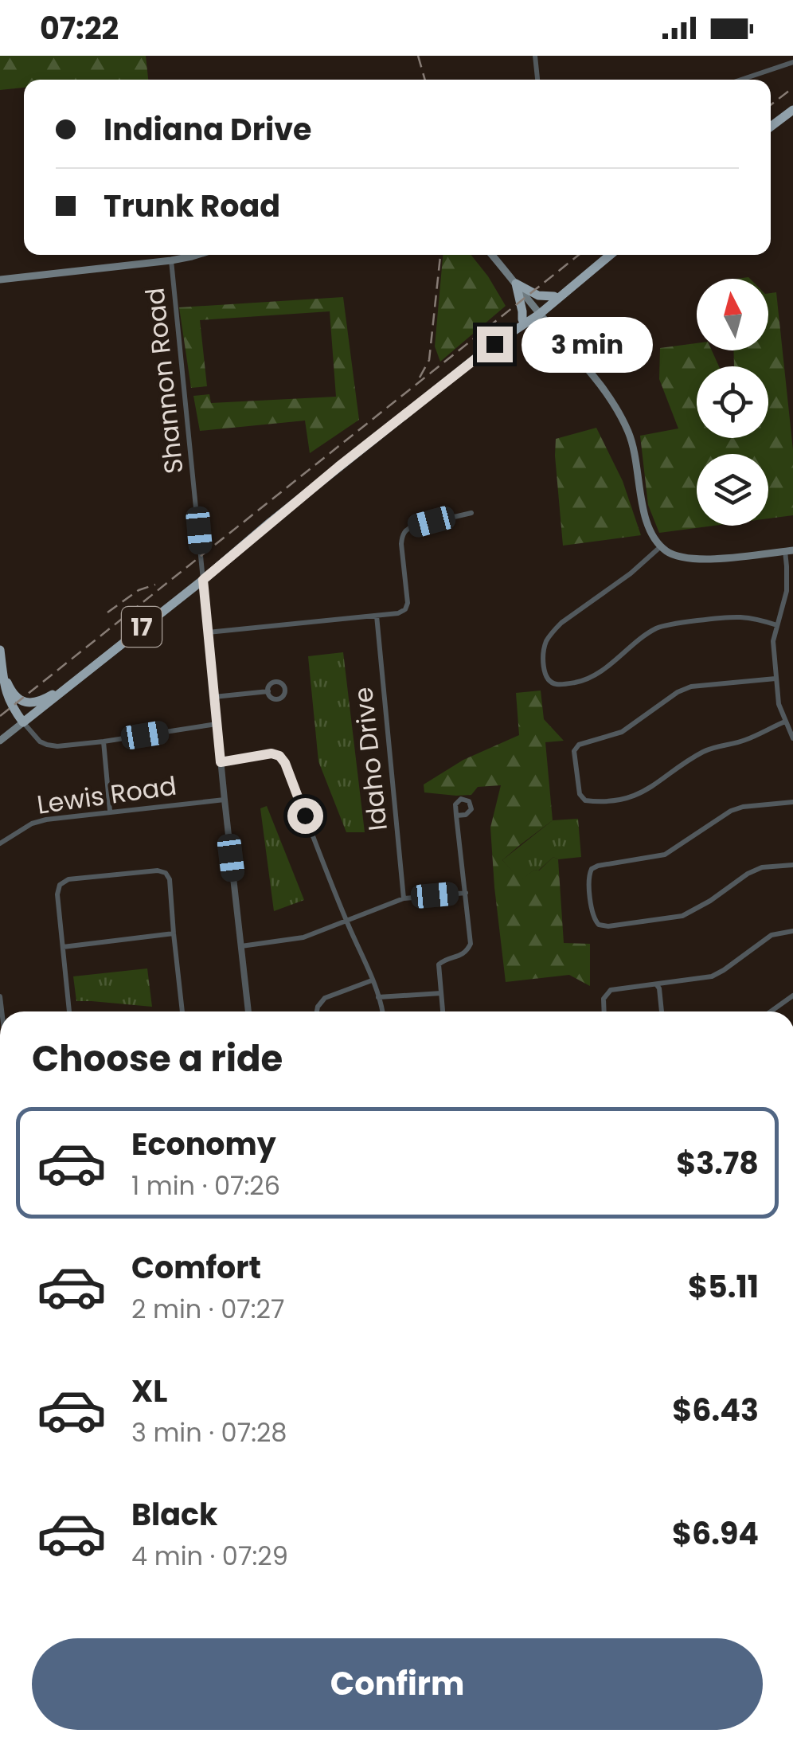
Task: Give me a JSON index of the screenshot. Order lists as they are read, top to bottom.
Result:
{
  "streets": {
    "highway": ["17"],
    "street": ["Shannon Road", "Idaho Drive", "Lewis Road"]
  },
  "crossings": [
    ["Shannon Road", "17"],
    ["Shannon Road", "Lewis Road"]
  ],
  "north": "top",
  "page": {
    "status": "07:22",
    "banner": ["Indiana Drive", "Trunk Road"],
    "bubble": "3 min",
    "heading": "Choose a ride",
    "list": [
      {
        "name": "Economy",
        "note": "1 min · 07:26",
        "value": "$3.78"
      },
      {
        "name": "Comfort",
        "note": "2 min · 07:27",
        "value": "$5.11"
      },
      {
        "name": "XL",
        "note": "3 min · 07:28",
        "value": "$6.43"
      },
      {
        "name": "Black",
        "note": "4 min · 07:29",
        "value": "$6.94"
      }
    ],
    "buttons": "Confirm"
  }
}
